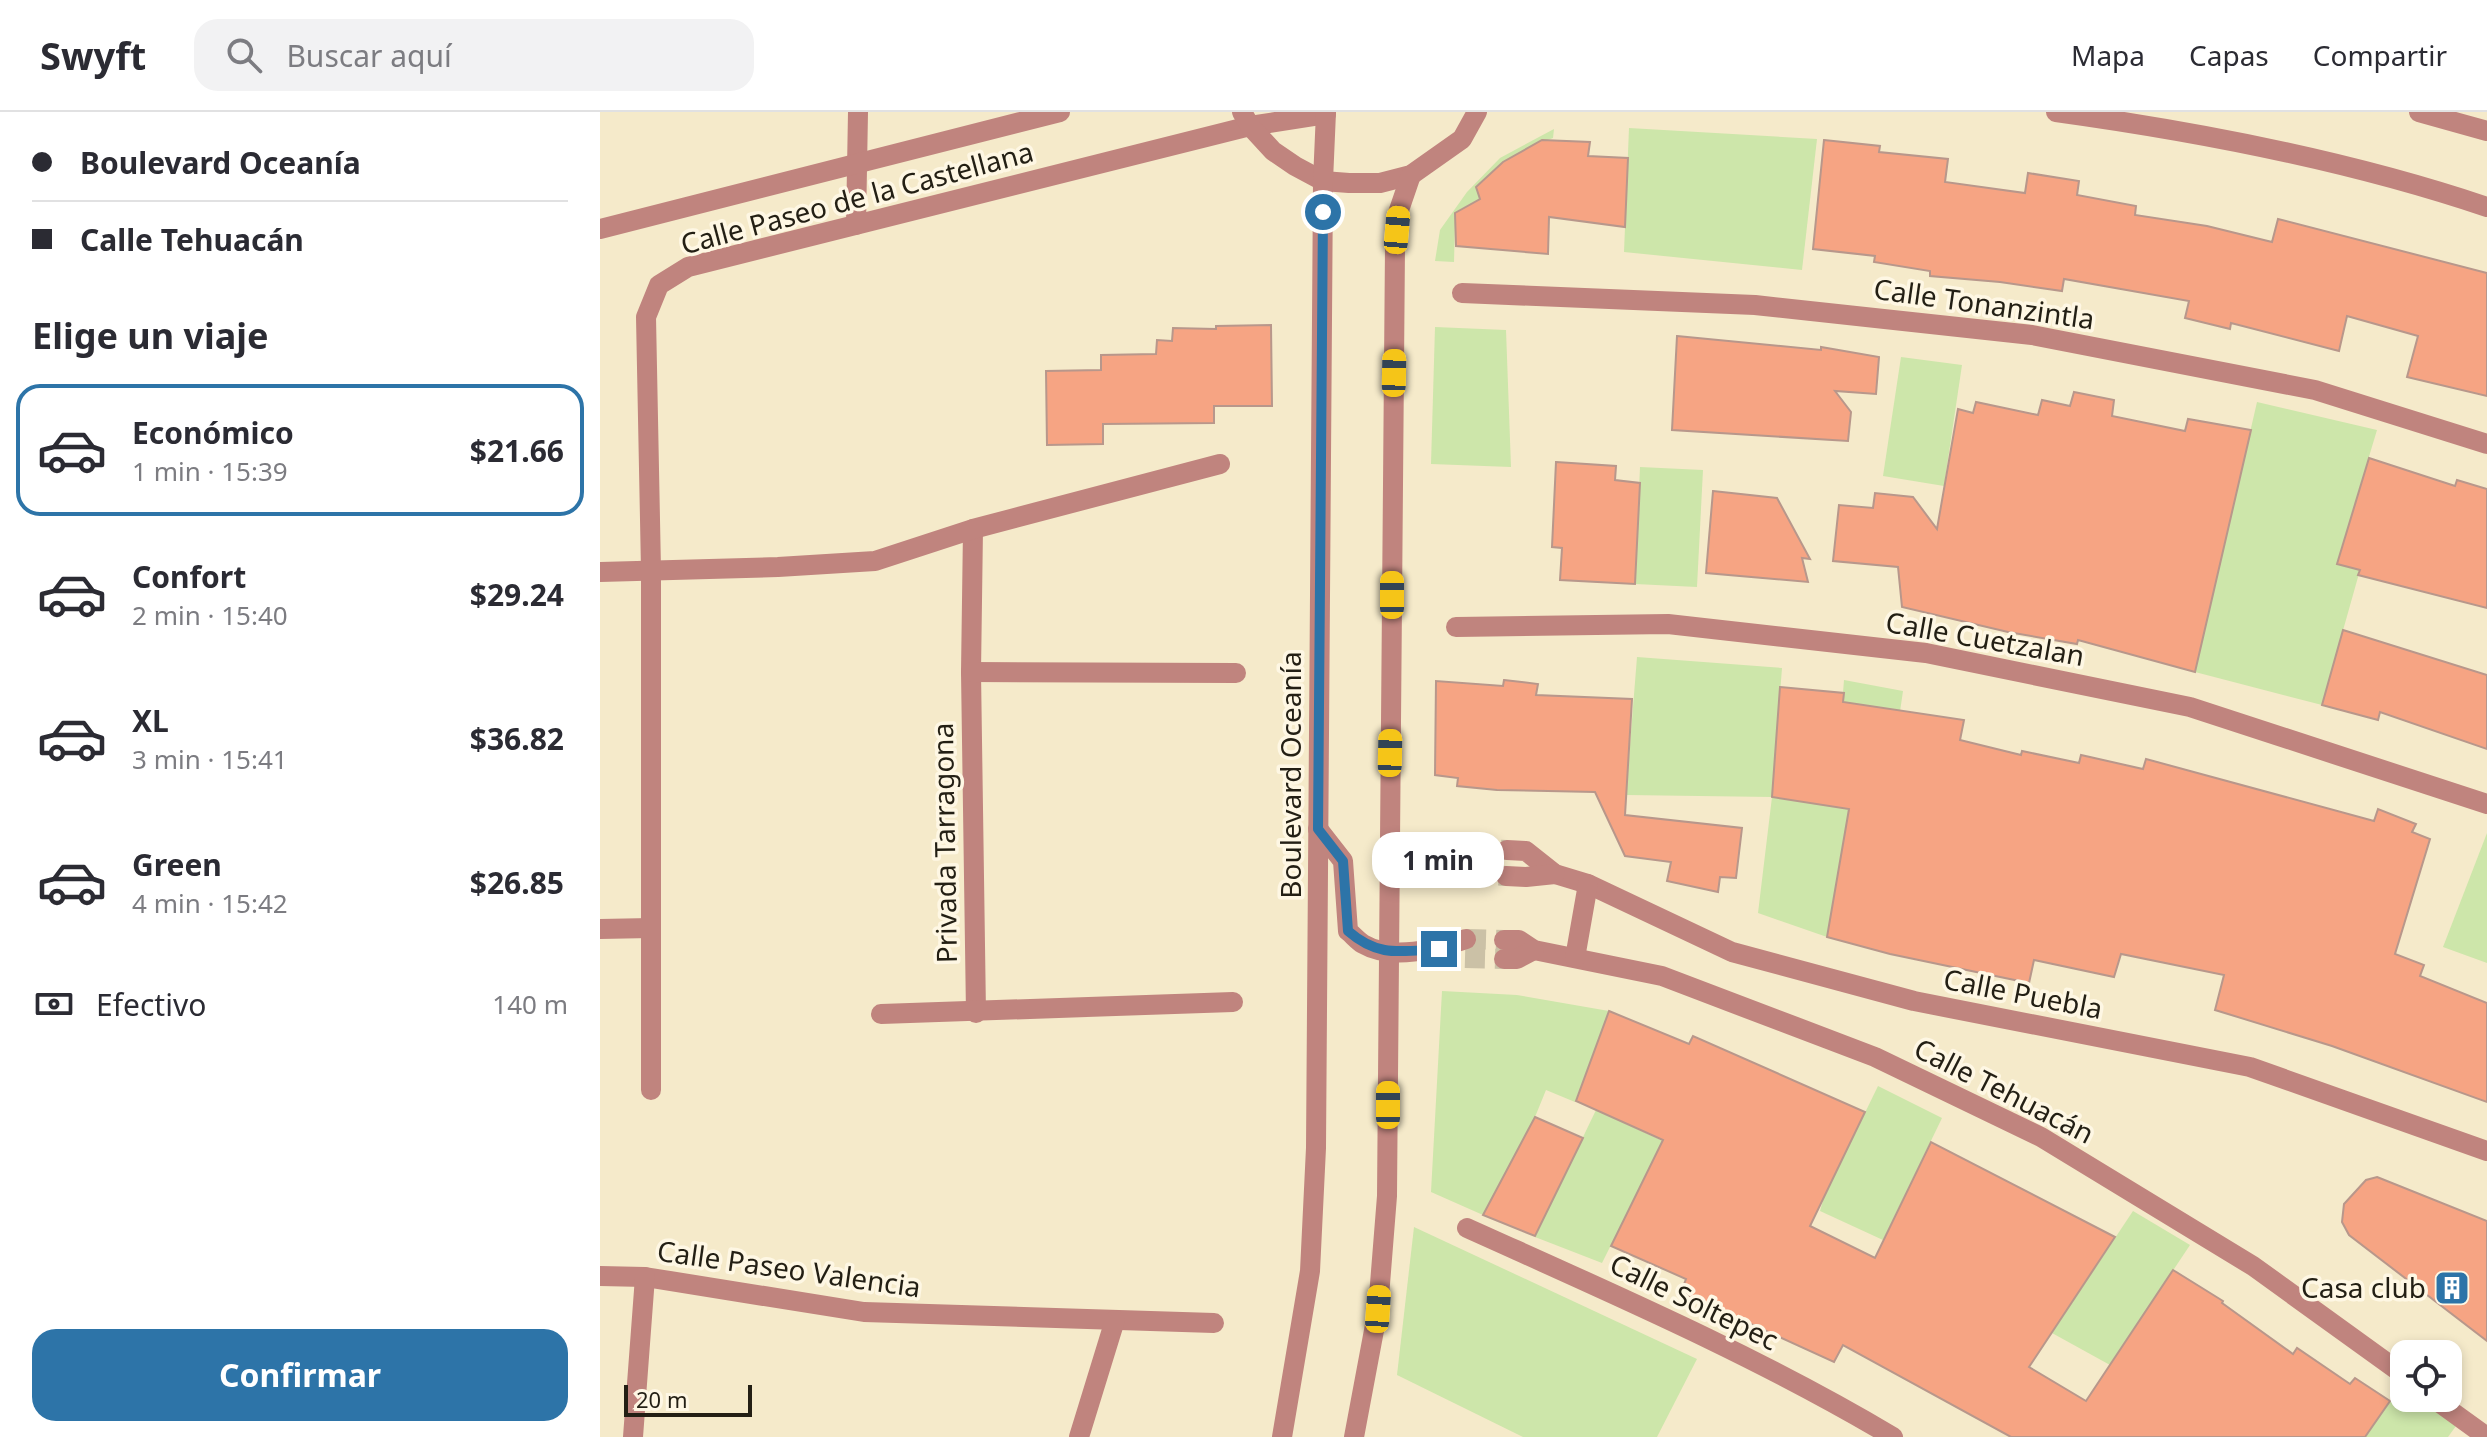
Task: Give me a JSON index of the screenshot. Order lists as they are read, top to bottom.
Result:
{
  "streets": {
    "street": [
      "Calle Paseo de la Castellana",
      "Calle Tonanzintla",
      "Calle Cuetzalan",
      "Boulevard Oceanía",
      "Privada Tarragona",
      "Calle Puebla",
      "Calle Tehuacán",
      "Calle Paseo Valencia",
      "Calle Soltepec"
    ]
  },
  "crossings": [
    ["Calle Paseo de la Castellana", "Boulevard Oceanía"]
  ],
  "places": {
    "building": ["Casa club"]
  },
  "scale_bar": "20 m",
  "page": {
    "header": "Swyft",
    "search": "Buscar aquí",
    "nav": ["Mapa", "Capas", "Compartir"],
    "banner": ["Boulevard Oceanía", "Calle Tehuacán"],
    "heading": "Elige un viaje",
    "list": [
      {
        "name": "Económico",
        "note": "1 min · 15:39",
        "value": "$21.66"
      },
      {
        "name": "Confort",
        "note": "2 min · 15:40",
        "value": "$29.24"
      },
      {
        "name": "XL",
        "note": "3 min · 15:41",
        "value": "$36.82"
      },
      {
        "name": "Green",
        "note": "4 min · 15:42",
        "value": "$26.85"
      }
    ],
    "bubble": "1 min",
    "pay": ["Efectivo", "140 m"],
    "buttons": "Confirmar",
    "scale": "20 m"
  }
}
